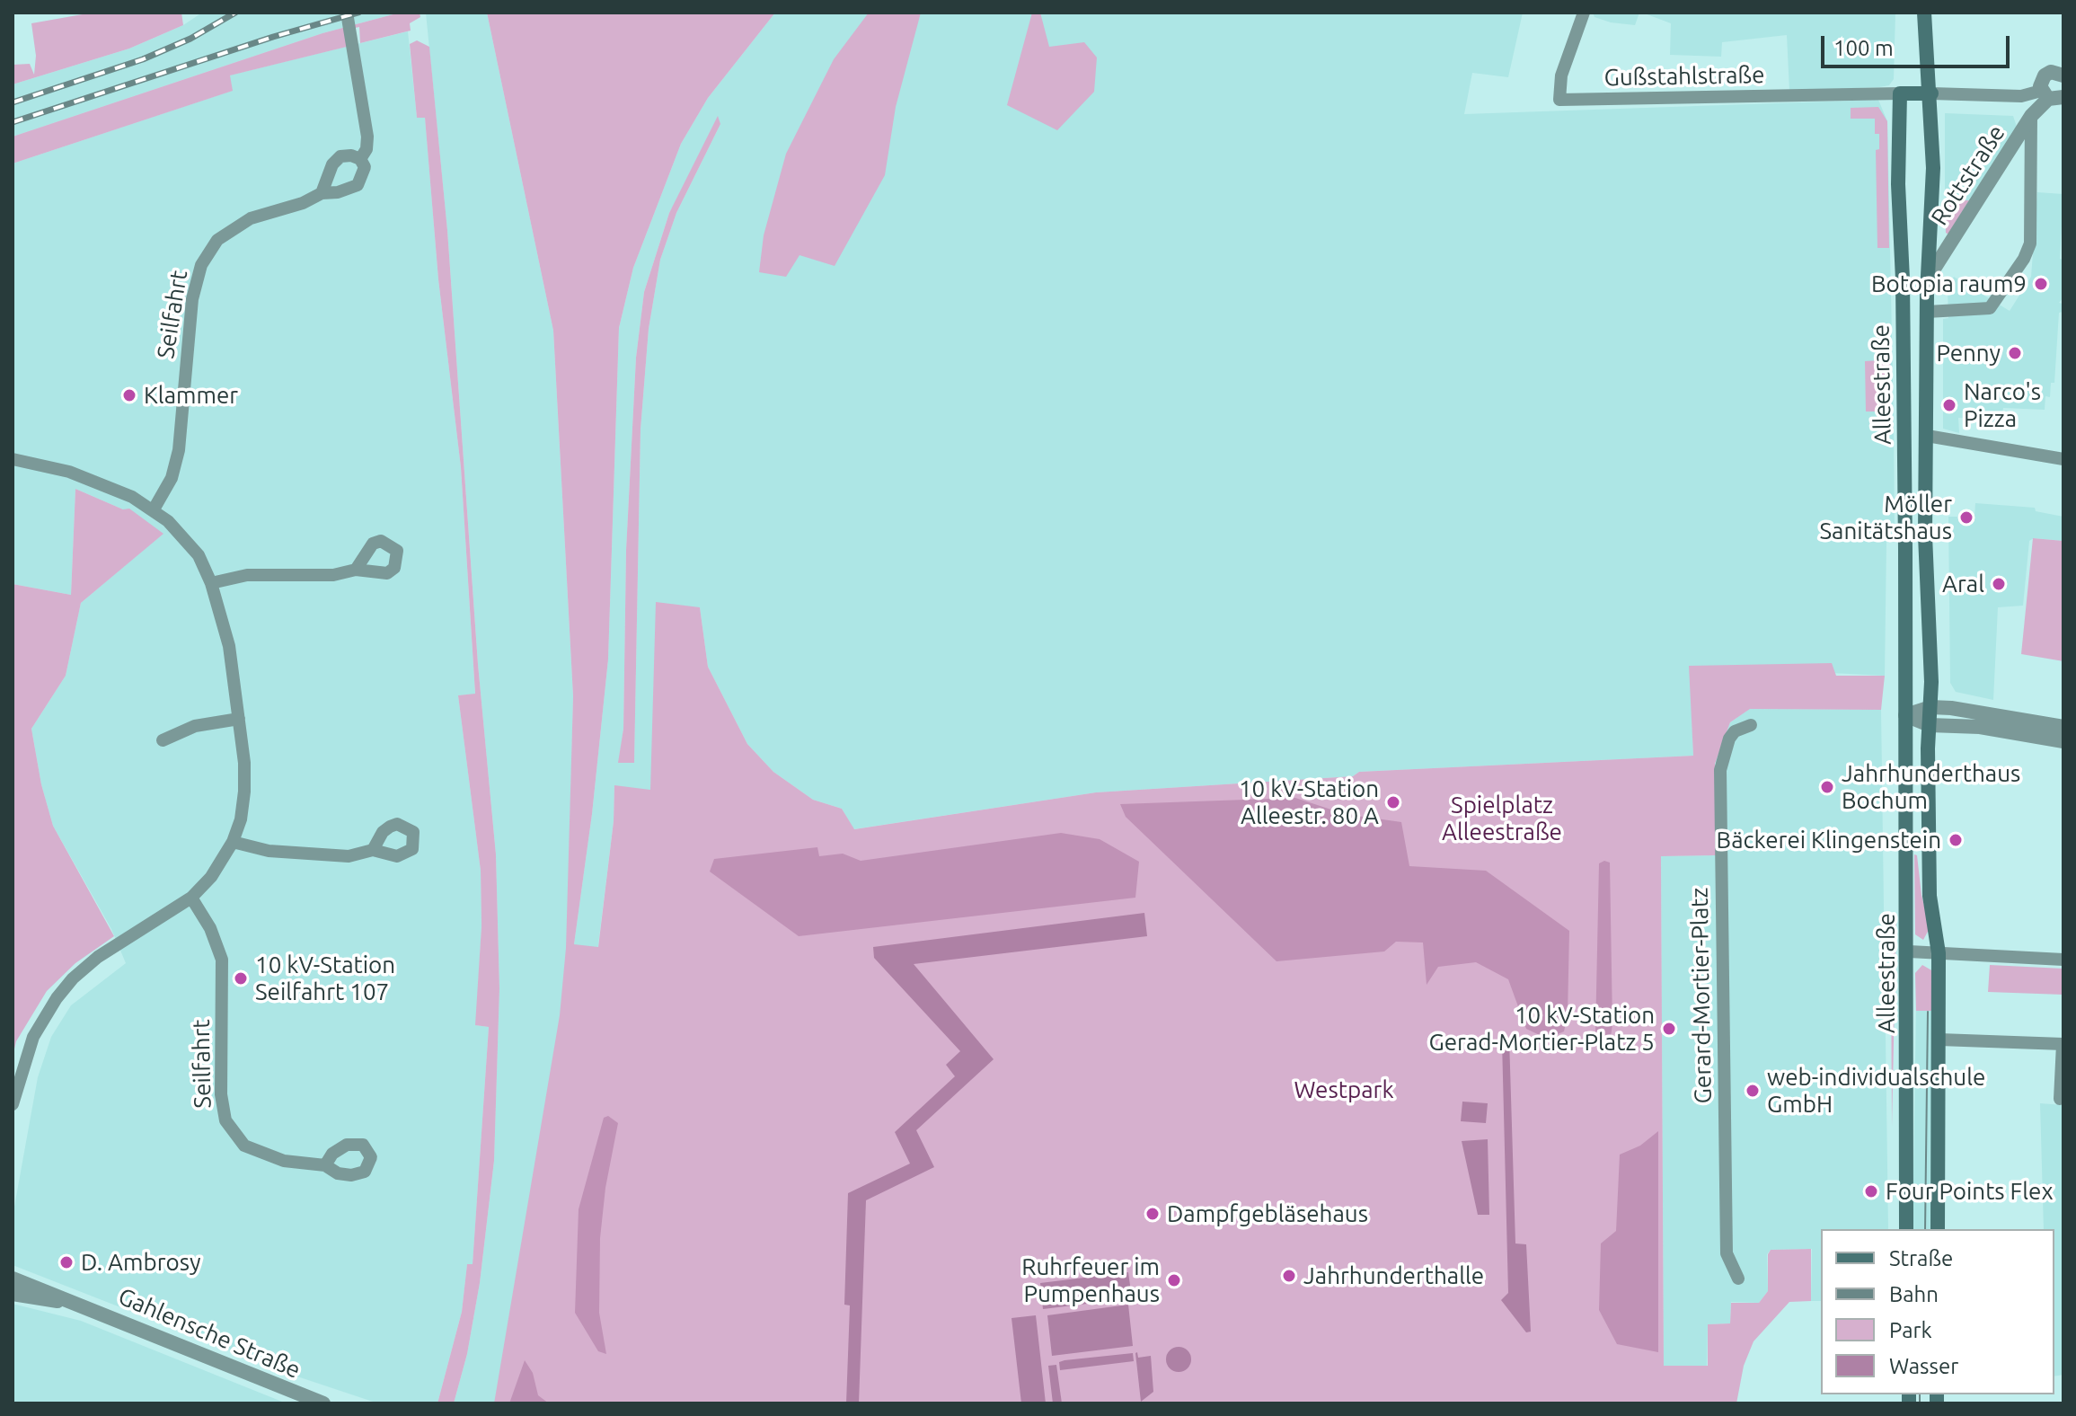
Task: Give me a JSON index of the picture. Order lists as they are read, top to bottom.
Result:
{
  "streets": {
    "main road": ["Alleestraße"],
    "street": [
      "Gußstahlstraße",
      "Rottstraße",
      "Seilfahrt",
      "Gerard-Mortier-Platz",
      "Gahlensche Straße"
    ]
  },
  "crossings": [
    ["Gußstahlstraße", "Alleestraße"],
    ["Rottstraße", "Alleestraße"]
  ],
  "parks": ["Spielplatz Alleestraße", "Westpark"],
  "places": [
    "Botopia raum9",
    "Penny",
    "Klammer",
    "Narco's Pizza",
    "Möller Sanitätshaus",
    "Aral",
    "Jahrhunderthaus Bochum",
    "10 kV-Station Alleestr. 80 A",
    "Bäckerei Klingenstein",
    "10 kV-Station Seilfahrt 107",
    "10 kV-Station Gerad-Mortier-Platz 5",
    "web-individualschule GmbH",
    "Four Points Flex",
    "Dampfgebläsehaus",
    "D. Ambrosy",
    "Jahrhunderthalle",
    "Ruhrfeuer im Pumpenhaus"
  ],
  "legend": [
    "Straße",
    "Bahn",
    "Park",
    "Wasser"
  ],
  "scale_bar": "100 m"
}
